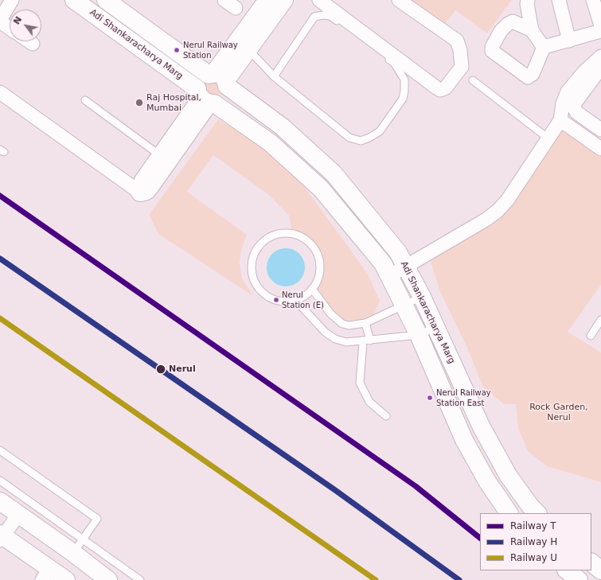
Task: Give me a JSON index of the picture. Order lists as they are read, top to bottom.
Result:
{
  "streets": {
    "main road": ["Adi Shankaracharya Marg"]
  },
  "parks": ["Rock Garden, Nerul"],
  "places": [
    "Nerul Railway Station",
    "Raj Hospital, Mumbai",
    "Nerul Station (E)",
    "Nerul",
    "Nerul Railway Station East"
  ],
  "lines": ["rail line T", "rail line H", "rail line U"],
  "legend": ["Railway T", "Railway H", "Railway U"],
  "north": "top left"
}
